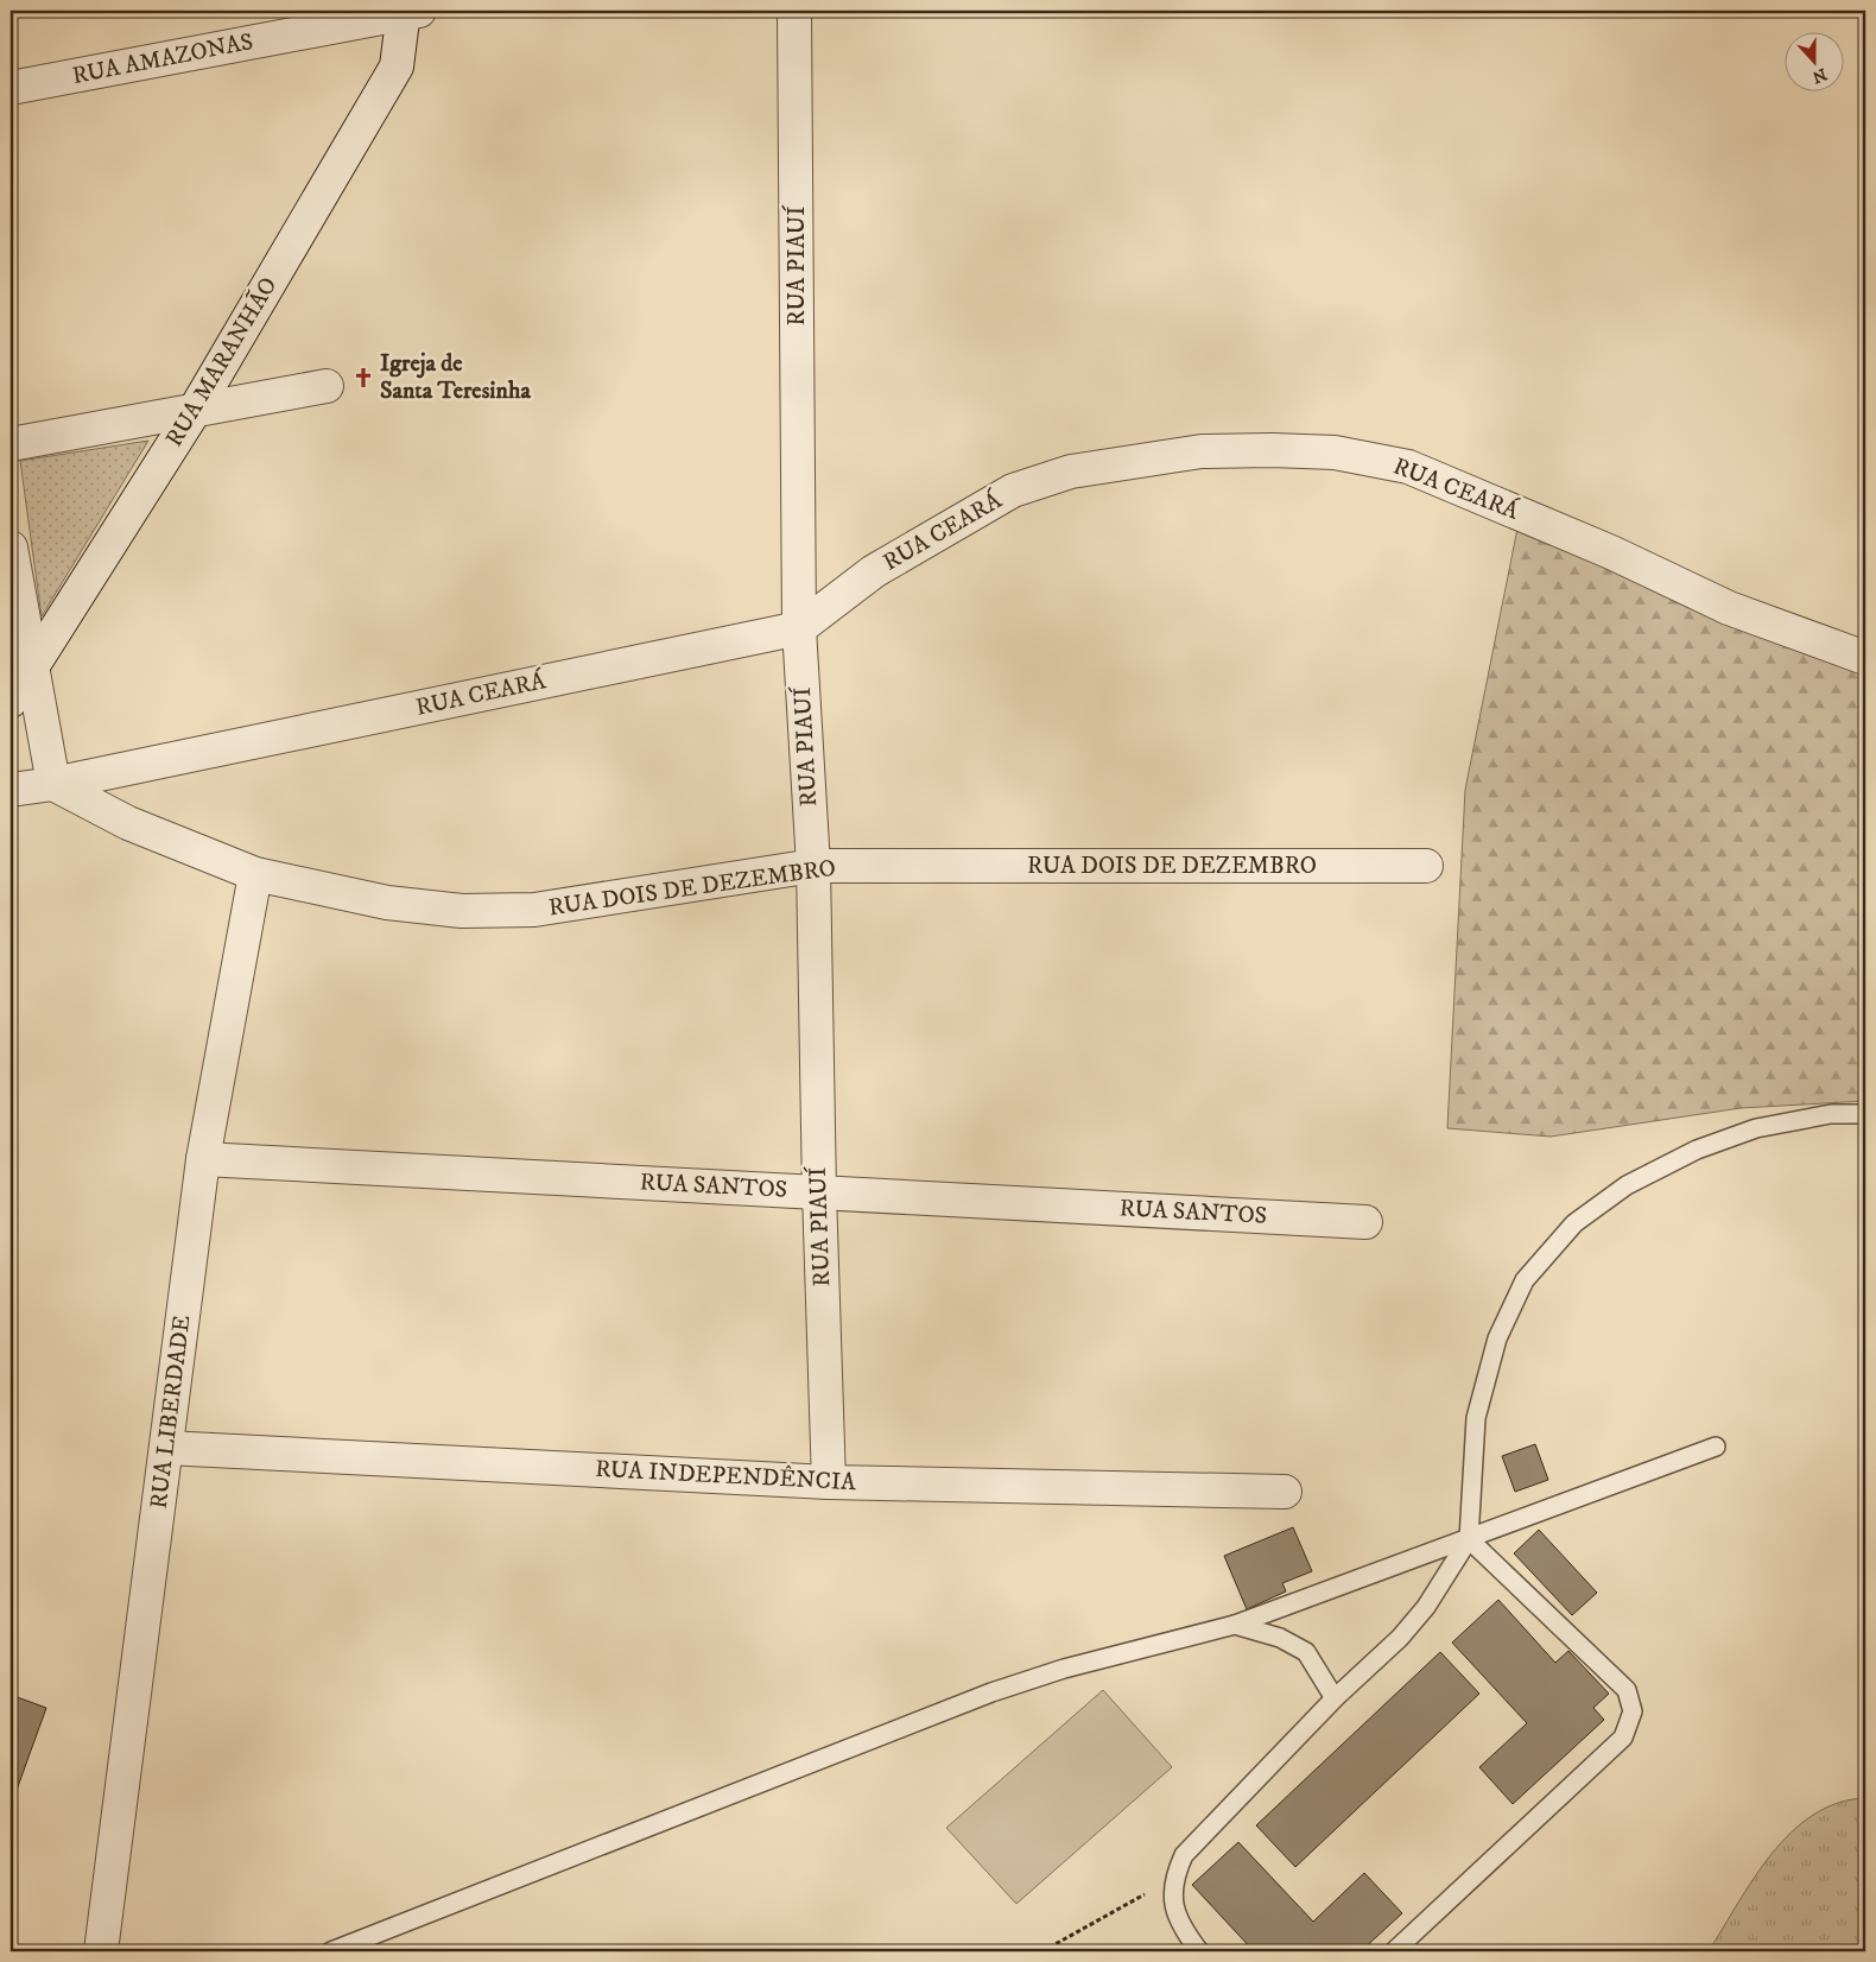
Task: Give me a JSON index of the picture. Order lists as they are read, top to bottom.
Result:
{
  "streets": {
    "street": [
      "RUA AMAZONAS",
      "RUA PIAUÍ",
      "RUA MARANHÃO",
      "RUA CEARÁ",
      "RUA DOIS DE DEZEMBRO",
      "RUA SANTOS",
      "RUA LIBERDADE",
      "RUA INDEPENDÊNCIA"
    ]
  },
  "crossings": [
    ["RUA AMAZONAS", "RUA MARANHÃO"],
    ["RUA PIAUÍ", "RUA CEARÁ"],
    ["RUA PIAUÍ", "RUA DOIS DE DEZEMBRO"],
    ["RUA PIAUÍ", "RUA SANTOS"],
    ["RUA PIAUÍ", "RUA INDEPENDÊNCIA"],
    ["RUA CEARÁ", "RUA DOIS DE DEZEMBRO"],
    ["RUA DOIS DE DEZEMBRO", "RUA LIBERDADE"],
    ["RUA SANTOS", "RUA LIBERDADE"],
    ["RUA LIBERDADE", "RUA INDEPENDÊNCIA"]
  ],
  "places": {
    "church": ["Igreja de Santa Teresinha"]
  },
  "north": "bottom"
}
